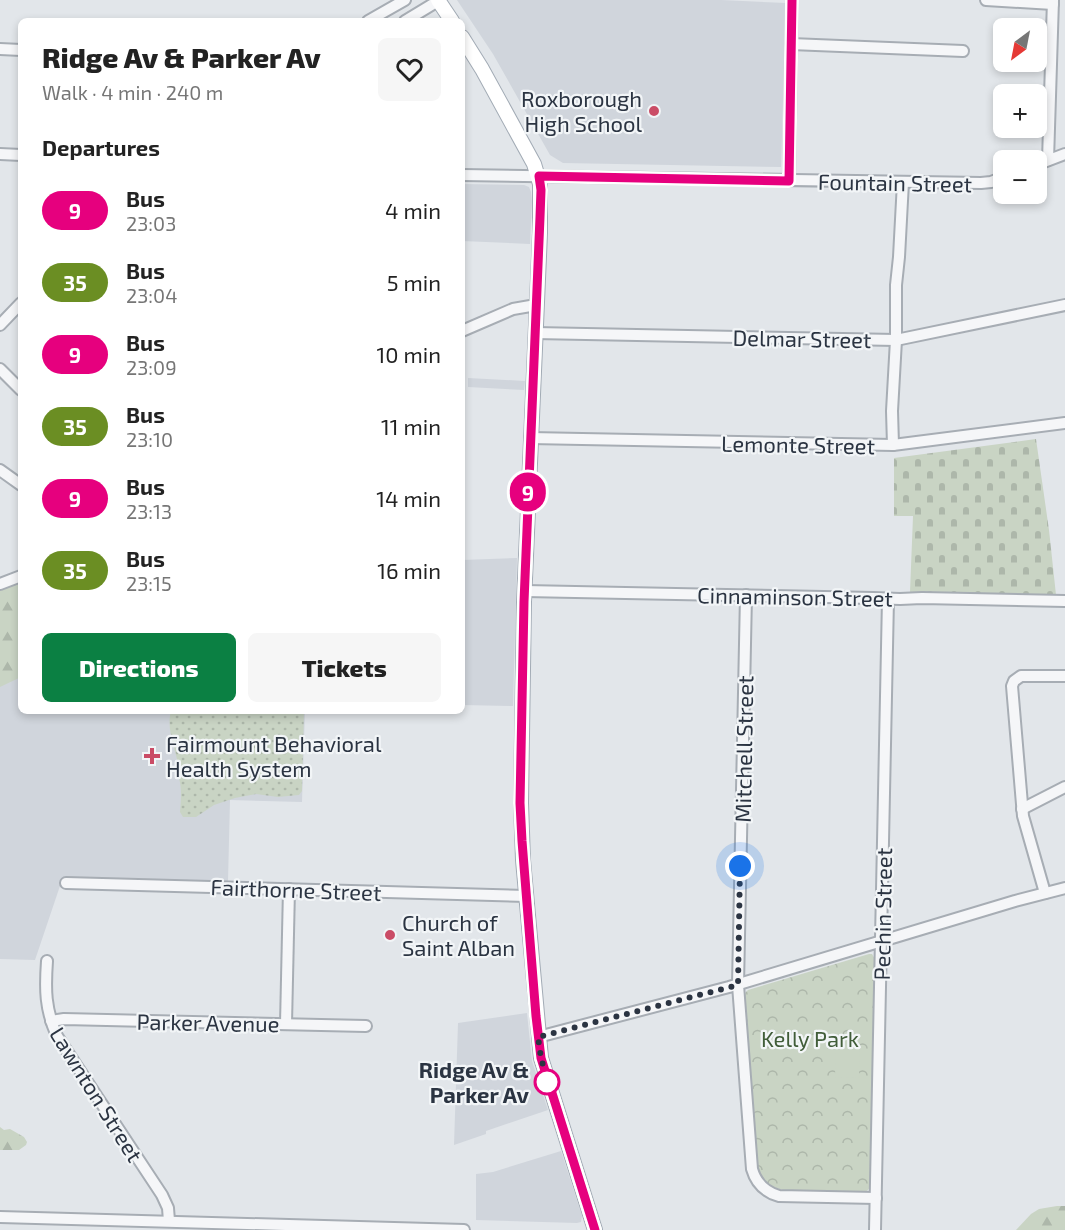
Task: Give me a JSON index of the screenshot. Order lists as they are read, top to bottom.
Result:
{
  "streets": {
    "street": [
      "Fountain Street",
      "Delmar Street",
      "Lemonte Street",
      "Cinnaminson Street",
      "Mitchell Street",
      "Fairthorne Street",
      "Pechin Street",
      "Parker Avenue",
      "Lawnton Street"
    ]
  },
  "crossings": [
    ["Cinnaminson Street", "Mitchell Street"],
    ["Cinnaminson Street", "Pechin Street"],
    ["Mitchell Street", "Pechin Street"],
    ["Parker Avenue", "Lawnton Street"]
  ],
  "parks": ["Kelly Park"],
  "places": {
    "other": ["Roxborough High School", "Church of Saint Alban", "Ridge Av & Parker Av"],
    "health": ["Fairmount Behavioral Health System"]
  },
  "lines": ["bus line 9"],
  "north": "bottom left",
  "page": {
    "on_map": "9",
    "map_buttons": ["+", "−"],
    "heading": [
      ["Ridge Av & Parker Av", "Walk · 4 min · 240 m"],
      "Departures"
    ],
    "list": [
      {
        "mark": "9",
        "name": "Bus",
        "note": "23:03",
        "value": "4 min"
      },
      {
        "mark": "35",
        "name": "Bus",
        "note": "23:04",
        "value": "5 min"
      },
      {
        "mark": "9",
        "name": "Bus",
        "note": "23:09",
        "value": "10 min"
      },
      {
        "mark": "35",
        "name": "Bus",
        "note": "23:10",
        "value": "11 min"
      },
      {
        "mark": "9",
        "name": "Bus",
        "note": "23:13",
        "value": "14 min"
      },
      {
        "mark": "35",
        "name": "Bus",
        "note": "23:15",
        "value": "16 min"
      }
    ],
    "buttons": ["Directions", "Tickets"]
  }
}
